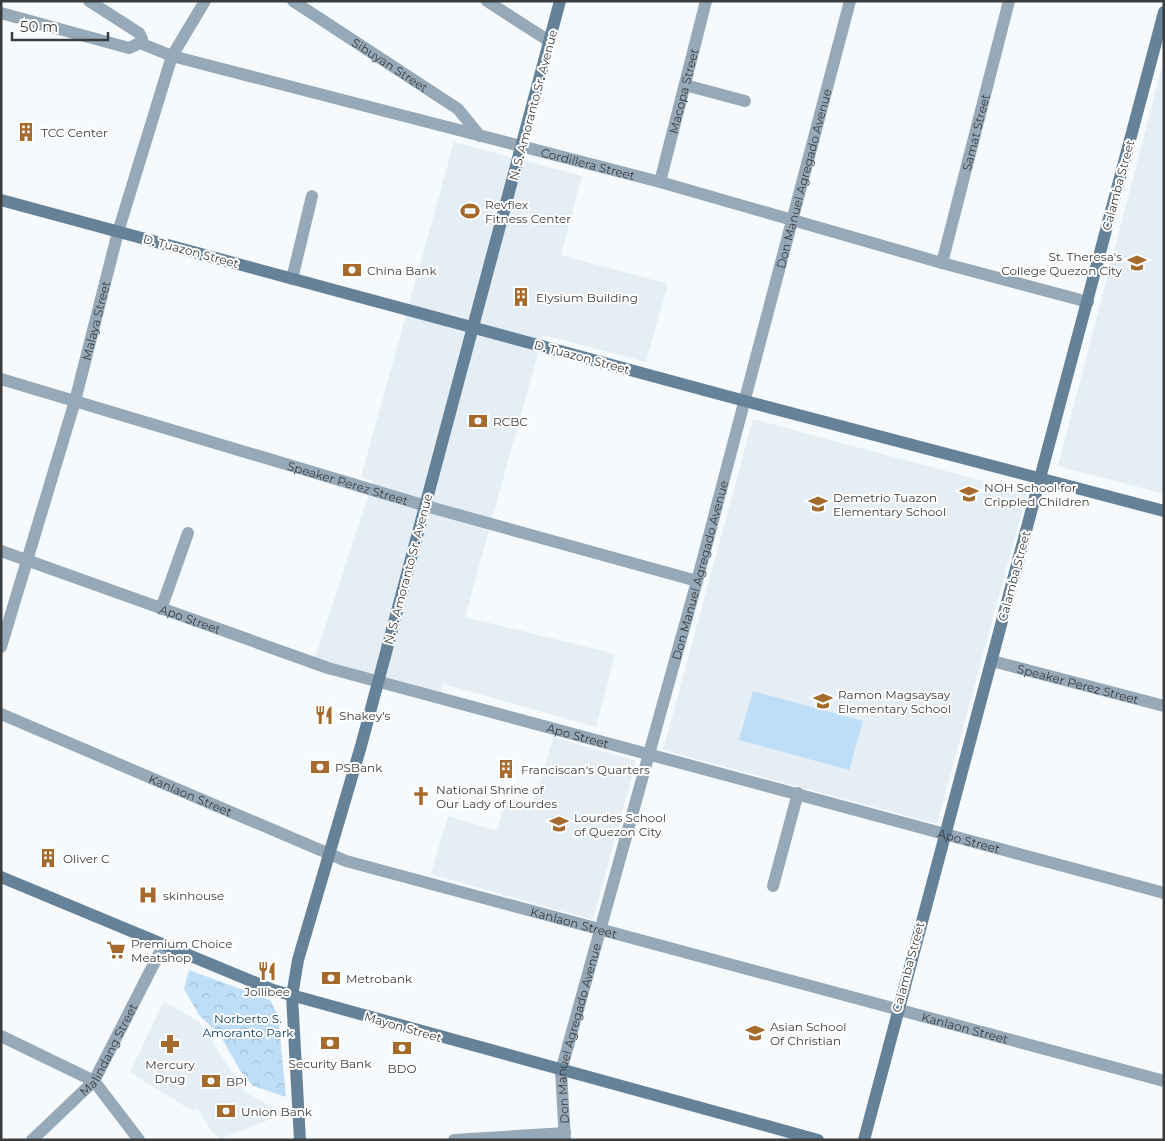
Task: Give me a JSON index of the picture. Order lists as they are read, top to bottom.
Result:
{
  "streets": {
    "street": [
      "Sibuyan Street",
      "Macopa Street",
      "N. S. Amoranto Sr. Avenue",
      "Samat Street",
      "Cordillera Street",
      "Don Manuel Agregado Avenue",
      "Calamba Street",
      "D. Tuazon Street",
      "Malaya Street",
      "Speaker Perez Street",
      "Apo Street",
      "Kanlaon Street",
      "Mayon Street",
      "Malindang Street"
    ]
  },
  "crossings": [
    ["Sibuyan Street", "Cordillera Street"],
    ["Macopa Street", "Cordillera Street"],
    ["N. S. Amoranto Sr. Avenue", "Cordillera Street"],
    ["N. S. Amoranto Sr. Avenue", "D. Tuazon Street"],
    ["N. S. Amoranto Sr. Avenue", "Speaker Perez Street"],
    ["N. S. Amoranto Sr. Avenue", "Apo Street"],
    ["N. S. Amoranto Sr. Avenue", "Kanlaon Street"],
    ["N. S. Amoranto Sr. Avenue", "Mayon Street"],
    ["Samat Street", "Cordillera Street"],
    ["Cordillera Street", "Don Manuel Agregado Avenue"],
    ["Cordillera Street", "Calamba Street"],
    ["Cordillera Street", "Malaya Street"],
    ["Don Manuel Agregado Avenue", "D. Tuazon Street"],
    ["Don Manuel Agregado Avenue", "Speaker Perez Street"],
    ["Don Manuel Agregado Avenue", "Apo Street"],
    ["Don Manuel Agregado Avenue", "Kanlaon Street"],
    ["Don Manuel Agregado Avenue", "Mayon Street"],
    ["Calamba Street", "D. Tuazon Street"],
    ["Calamba Street", "Speaker Perez Street"],
    ["Calamba Street", "Apo Street"],
    ["Calamba Street", "Kanlaon Street"],
    ["D. Tuazon Street", "Malaya Street"],
    ["Malaya Street", "Speaker Perez Street"],
    ["Malaya Street", "Apo Street"],
    ["Mayon Street", "Malindang Street"]
  ],
  "parks": ["Norberto S. Amoranto Park"],
  "places": {
    "building": [
      "TCC Center",
      "Elysium Building",
      "Franciscan's Quarters",
      "Oliver C"
    ],
    "sports": ["Revflex Fitness Center"],
    "school or university": [
      "St. Theresa's College Quezon City",
      "NOH School for Crippled Children",
      "Demetrio Tuazon Elementary School",
      "Ramon Magsaysay Elementary School",
      "Lourdes School of Quezon City",
      "Asian School Of Christian"
    ],
    "bank": [
      "China Bank",
      "RCBC",
      "PSBank",
      "Metrobank",
      "Security Bank",
      "BDO",
      "BPI",
      "Union Bank"
    ],
    "restaurant": ["Shakey's", "Jollibee"],
    "church": ["National Shrine of Our Lady of Lourdes"],
    "hospital": ["skinhouse"],
    "supermarket": ["Premium Choice Meatshop"],
    "pharmacy": ["Mercury Drug"]
  },
  "scale_bar": "50 m"
}
